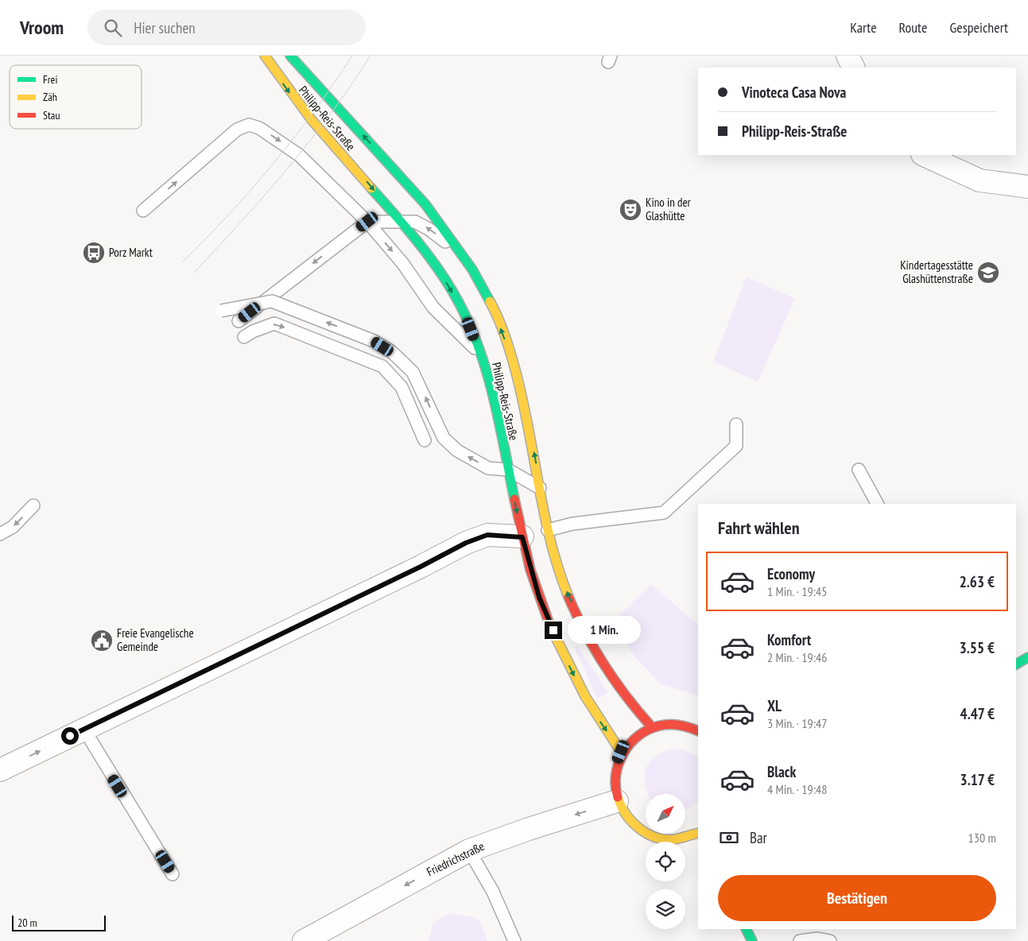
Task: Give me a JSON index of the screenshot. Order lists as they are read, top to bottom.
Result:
{
  "streets": {
    "street": ["Philipp-Reis-Straße", "Friedrichstraße"]
  },
  "one_way": ["Friedrichstraße"],
  "places": {
    "theatre": ["Kino in der Glashütte"],
    "bus stop": ["Porz Markt"],
    "school or university": ["Kindertagesstätte Glashüttenstraße"],
    "public building": ["Freie Evangelische Gemeinde"]
  },
  "legend": ["Frei", "Zäh", "Stau"],
  "scale_bar": "20 m",
  "north": "top right",
  "page": {
    "header": "Vroom",
    "search": "Hier suchen",
    "nav": ["Karte", "Route", "Gespeichert"],
    "banner": ["Vinoteca Casa Nova", "Philipp-Reis-Straße"],
    "heading": "Fahrt wählen",
    "list": [
      {
        "name": "Economy",
        "note": "1 Min. · 19:45",
        "value": "2.63 €"
      },
      {
        "name": "Komfort",
        "note": "2 Min. · 19:46",
        "value": "3.55 €"
      },
      {
        "name": "XL",
        "note": "3 Min. · 19:47",
        "value": "4.47 €"
      },
      {
        "name": "Black",
        "note": "4 Min. · 19:48",
        "value": "3.17 €"
      }
    ],
    "bubble": "1 Min.",
    "pay": ["Bar", "130 m"],
    "buttons": "Bestätigen",
    "scale": "20 m"
  }
}
